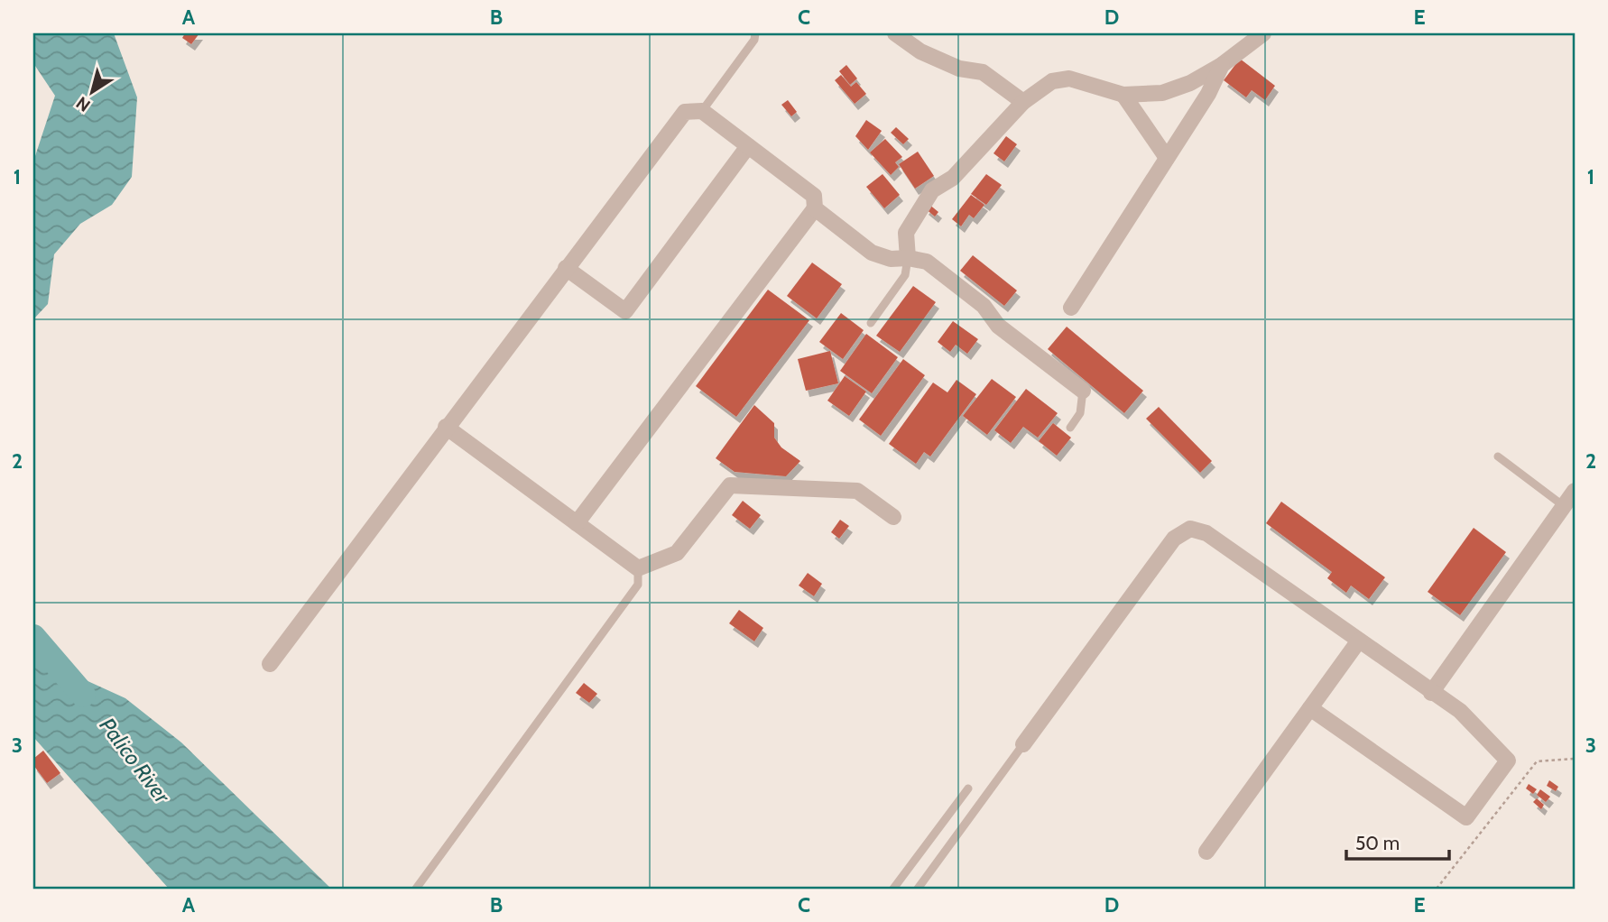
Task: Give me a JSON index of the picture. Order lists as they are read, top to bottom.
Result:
{
  "water": ["Palico River"],
  "scale_bar": "50 m",
  "north": "bottom left",
  "grid": {
    "columns": [
      "A",
      "B",
      "C",
      "D",
      "E"
    ],
    "rows": ["1", "2", "3"]
  }
}
